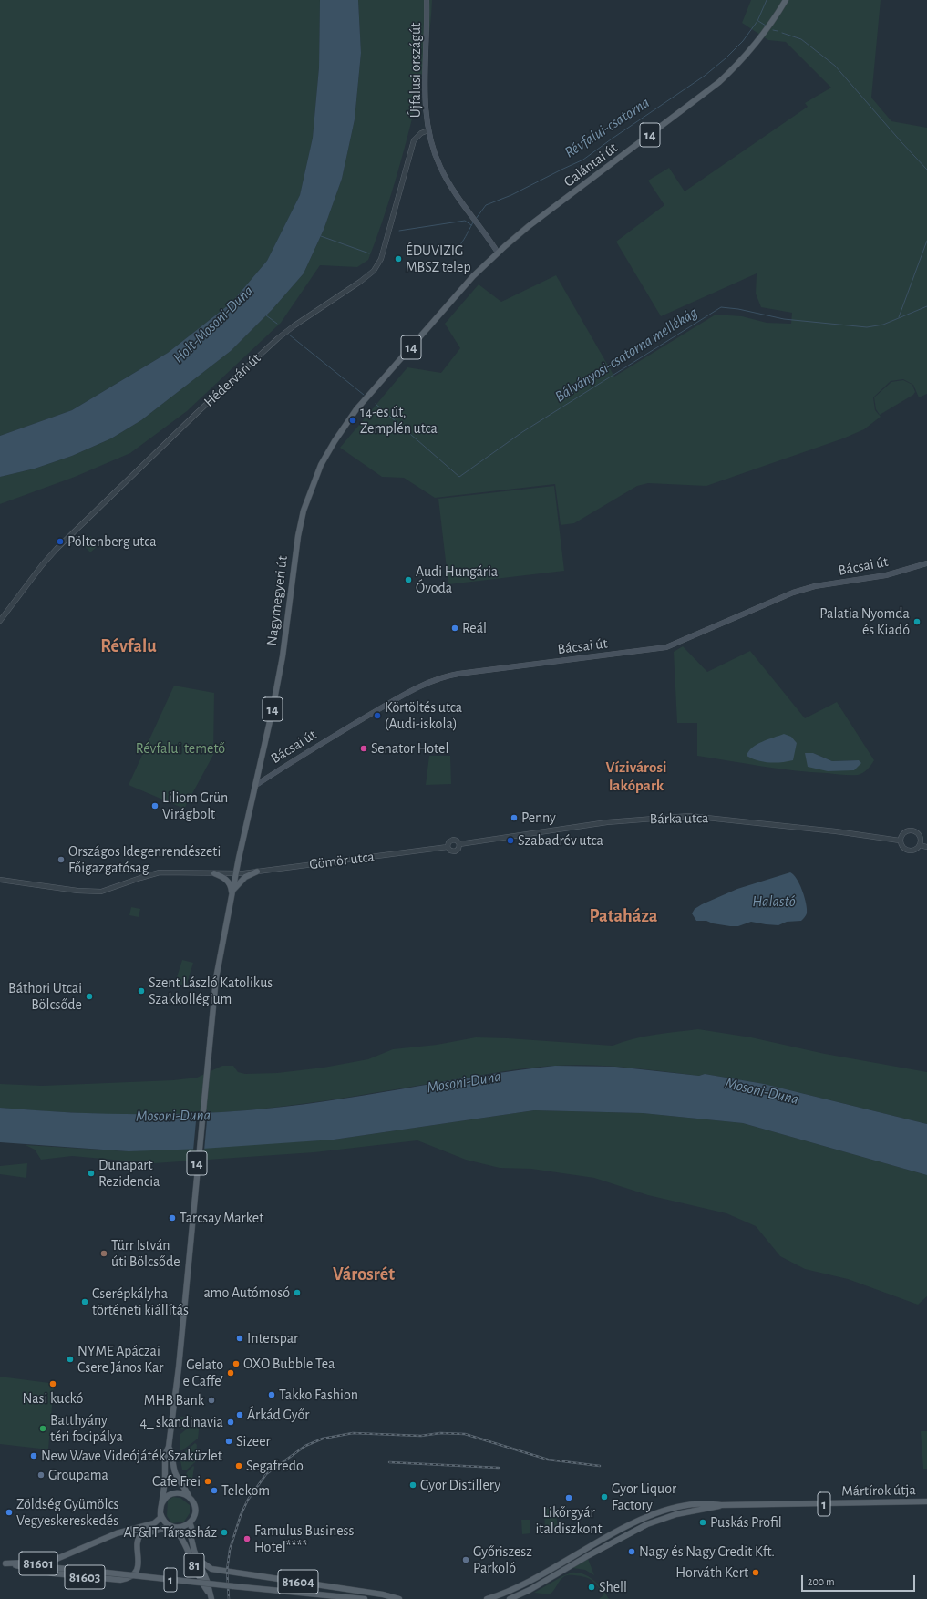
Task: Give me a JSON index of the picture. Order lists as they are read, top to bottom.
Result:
{
  "streets": {
    "main road": [
      "Újfalusi országút",
      "14",
      "Galántai út",
      "Bácsai út",
      "Nagymegyeri út",
      "Mártírok útja",
      "1",
      "81601",
      "81",
      "81603",
      "81604"
    ],
    "street": ["Hédervári út", "Bárka utca", "Gömör utca"]
  },
  "crossings": [
    ["Újfalusi országút", "Galántai út"],
    ["Újfalusi országút", "Hédervári út"],
    ["Újfalusi országút", "Nagymegyeri út"],
    ["14", "Nagymegyeri út"],
    ["14", "81601"],
    ["14", "81"],
    ["14", "81603"],
    ["Galántai út", "Nagymegyeri út"],
    ["Bácsai út", "Nagymegyeri út"],
    ["Nagymegyeri út", "Gömör utca"],
    ["Bárka utca", "Gömör utca"],
    ["1", "81601"],
    ["1", "81603"],
    ["81601", "81"],
    ["81601", "81603"],
    ["81", "81603"],
    ["81", "81604"]
  ],
  "districts": [
    "Révfalu",
    "Vízivárosi lakópark",
    "Pataháza",
    "Városrét"
  ],
  "water": [
    "Révfalui-csatorna",
    "Holt-Mosoni-Duna",
    "Bálványosi-csatorna mellékág",
    "Halastó",
    "Mosoni-Duna"
  ],
  "parks": ["Révfalui temető"],
  "places": [
    "ÉDUVIZIG MBSZ telep",
    "14-es út, Zemplén utca",
    "Pöltenberg utca",
    "Audi Hungária Óvoda",
    "Palatia Nyomda és Kiadó",
    "Reál",
    "Körtöltés utca (Audi-iskola)",
    "Senator Hotel",
    "Liliom Grün Virágbolt",
    "Penny",
    "Szabadrév utca",
    "Országos Idegenrendészeti Főigazgatósag",
    "Szent László Katolikus Szakkollégium",
    "Báthori Utcai Bölcsőde",
    "Dunapart Rezidencia",
    "Tarcsay Market",
    "Türr István úti Bölcsőde",
    "amo Autómosó",
    "Cserépkályha történeti kiállítás",
    "Interspar",
    "NYME Apáczai Csere János Kar",
    "OXO Bubble Tea",
    "Gelato e Caffe'",
    "Nasi kuckó",
    "Takko Fashion",
    "MHB Bank",
    "Árkád Győr",
    "4_ skandinavia",
    "Batthyány téri focipálya",
    "Sizeer",
    "New Wave Videójáték Szaküzlet",
    "Segafredo",
    "Groupama",
    "Cafe Frei",
    "Gyor Distillery",
    "Telekom",
    "Gyor Liquor Factory",
    "Likőrgyár italdiszkont",
    "Zöldség Gyümölcs Vegyeskereskedés",
    "Puskás Profil",
    "AF&IT Társasház",
    "Famulus Business Hotel****",
    "Nagy és Nagy Credit Kft.",
    "Győriszesz Parkoló",
    "Horváth Kert",
    "Shell"
  ],
  "scale_bar": "200 m"
}
